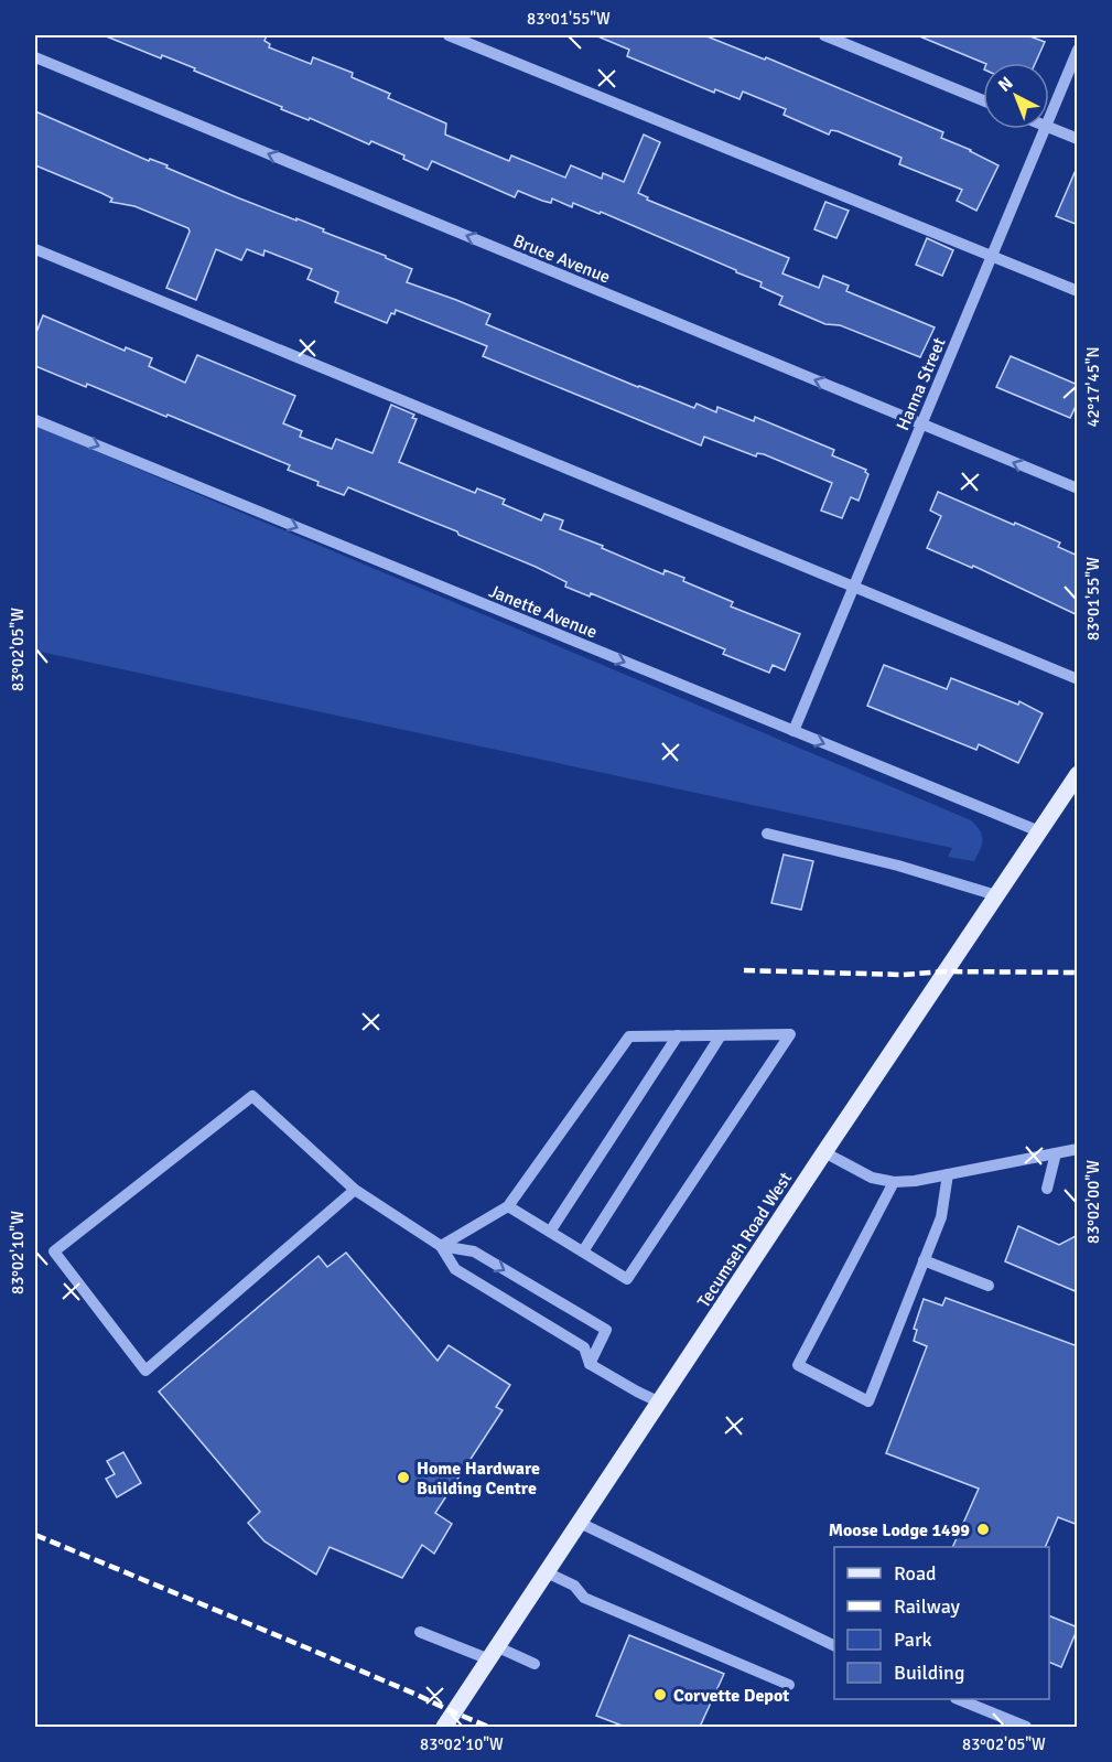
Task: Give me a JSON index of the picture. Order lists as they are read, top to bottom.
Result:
{
  "streets": {
    "main road": ["Tecumseh Road West"],
    "street": ["Bruce Avenue", "Hanna Street", "Janette Avenue"]
  },
  "crossings": [
    ["Bruce Avenue", "Hanna Street"],
    ["Hanna Street", "Janette Avenue"],
    ["Janette Avenue", "Tecumseh Road West"]
  ],
  "one_way": ["Bruce Avenue", "Janette Avenue"],
  "places": ["Home Hardware Building Centre", "Moose Lodge 1499", "Corvette Depot"],
  "legend": [
    "Road",
    "Railway",
    "Park",
    "Building"
  ],
  "north": "top left",
  "coordinates": [
    "83°01'55\"W",
    "42°17'45\"N",
    "83°02'05\"W",
    "83°02'00\"W",
    "83°02'10\"W"
  ]
}
